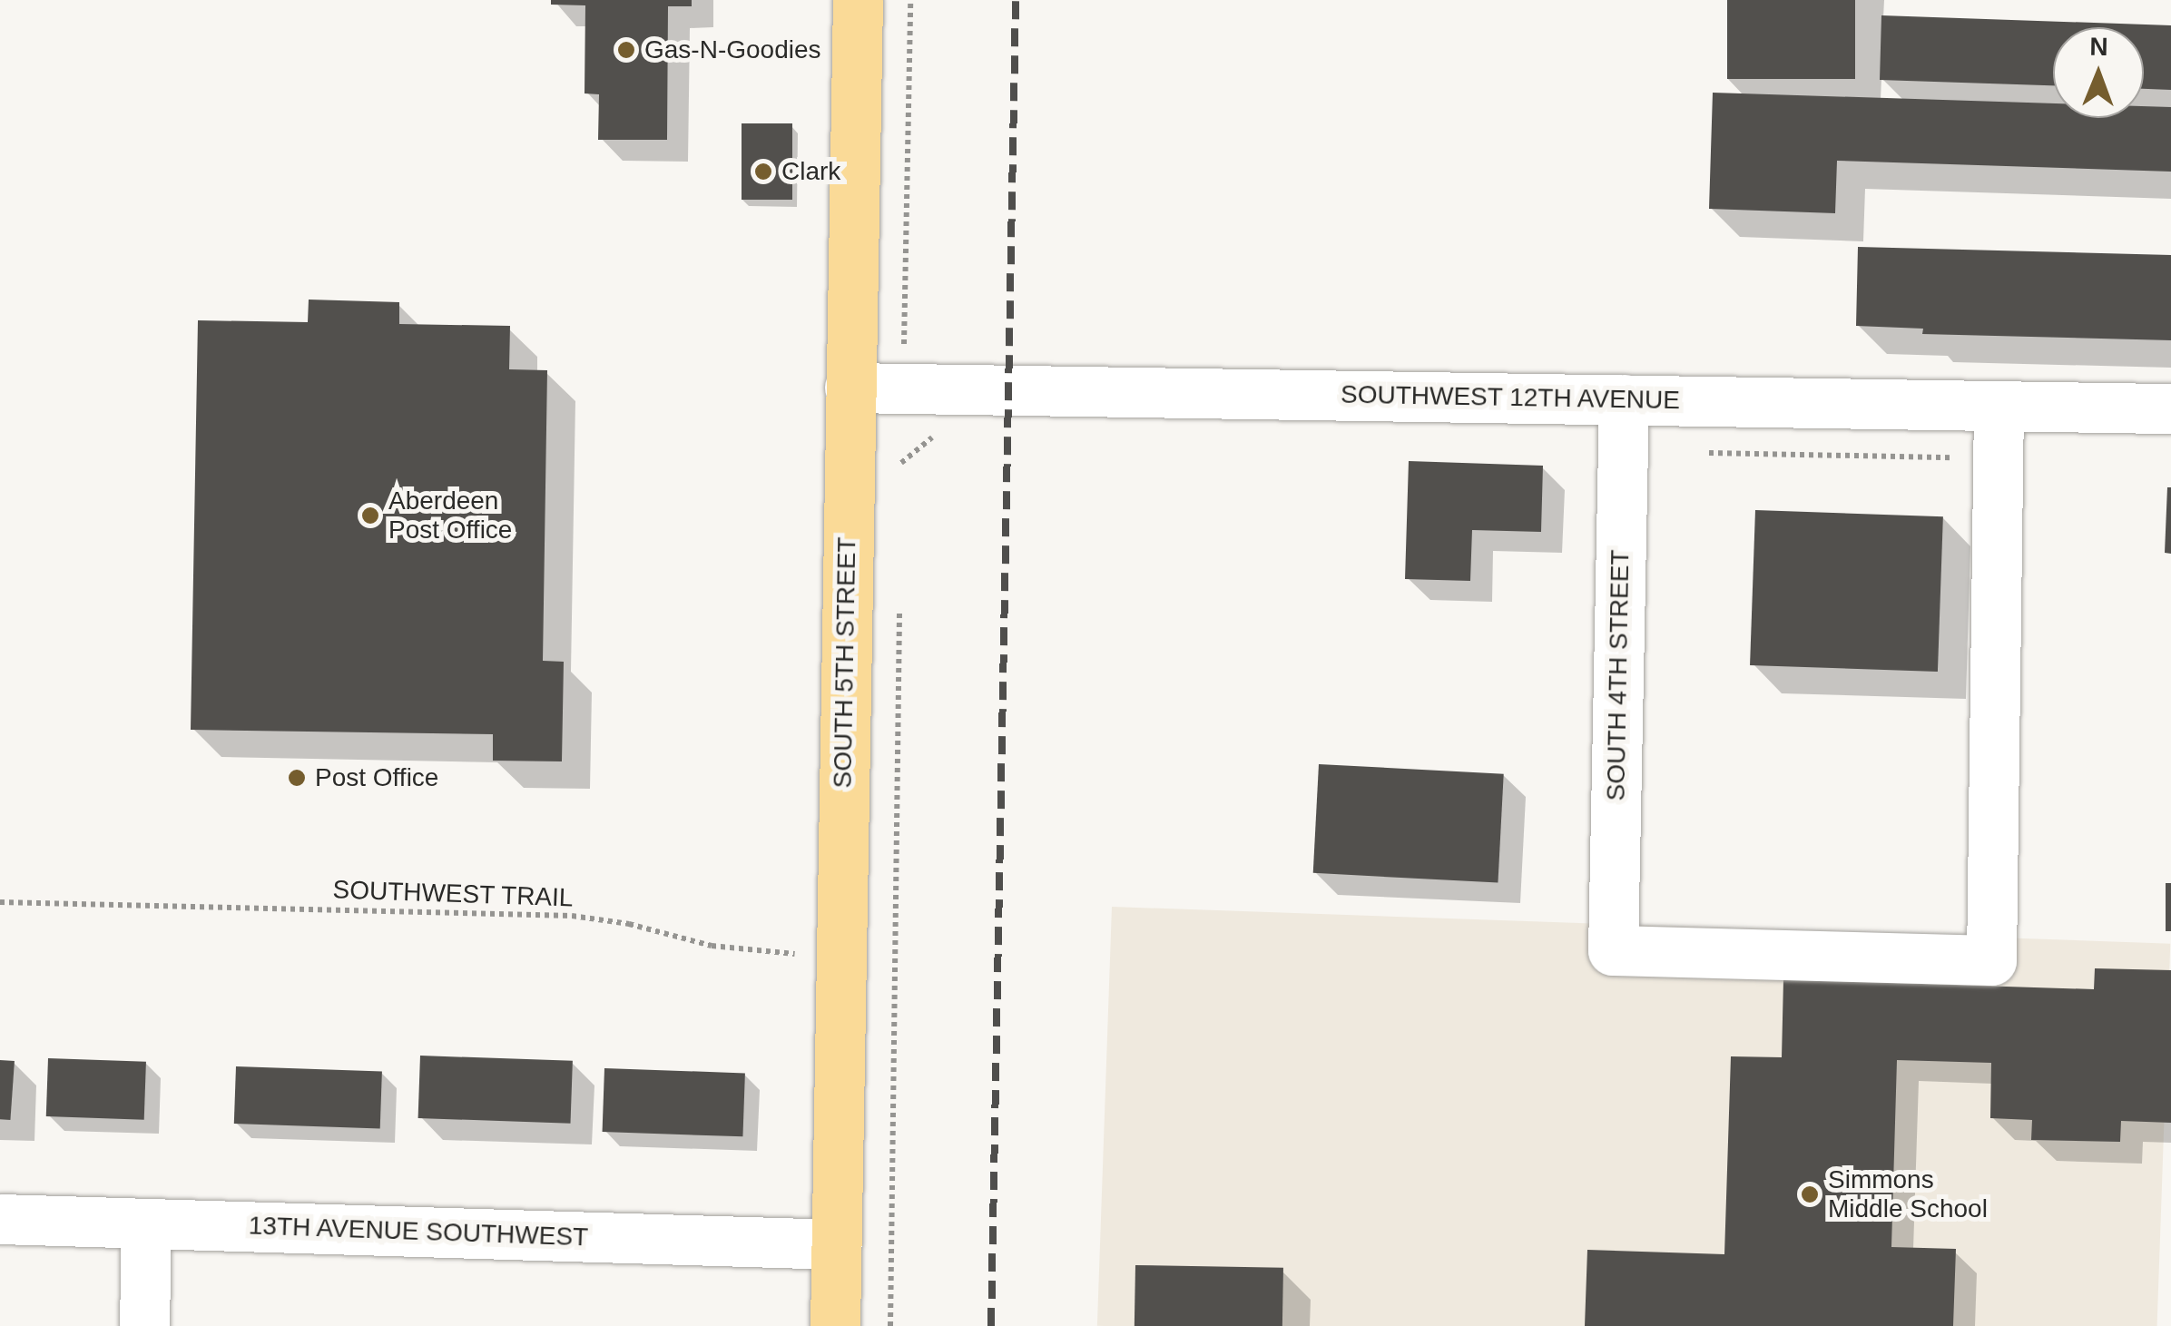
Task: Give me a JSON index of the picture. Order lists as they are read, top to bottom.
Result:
{
  "streets": {
    "main road": ["SOUTH 5TH STREET"],
    "street": ["SOUTHWEST 12TH AVENUE", "SOUTH 4TH STREET", "13TH AVENUE SOUTHWEST"],
    "path": ["SOUTHWEST TRAIL"]
  },
  "crossings": [
    ["SOUTHWEST 12TH AVENUE", "SOUTH 5TH STREET"],
    ["SOUTHWEST 12TH AVENUE", "SOUTH 4TH STREET"],
    ["SOUTH 5TH STREET", "SOUTHWEST TRAIL"],
    ["SOUTH 5TH STREET", "13TH AVENUE SOUTHWEST"]
  ],
  "places": [
    "Gas-N-Goodies",
    "Clark",
    "Aberdeen Post Office",
    "Post Office",
    "Simmons Middle School"
  ],
  "north": "top"
}
